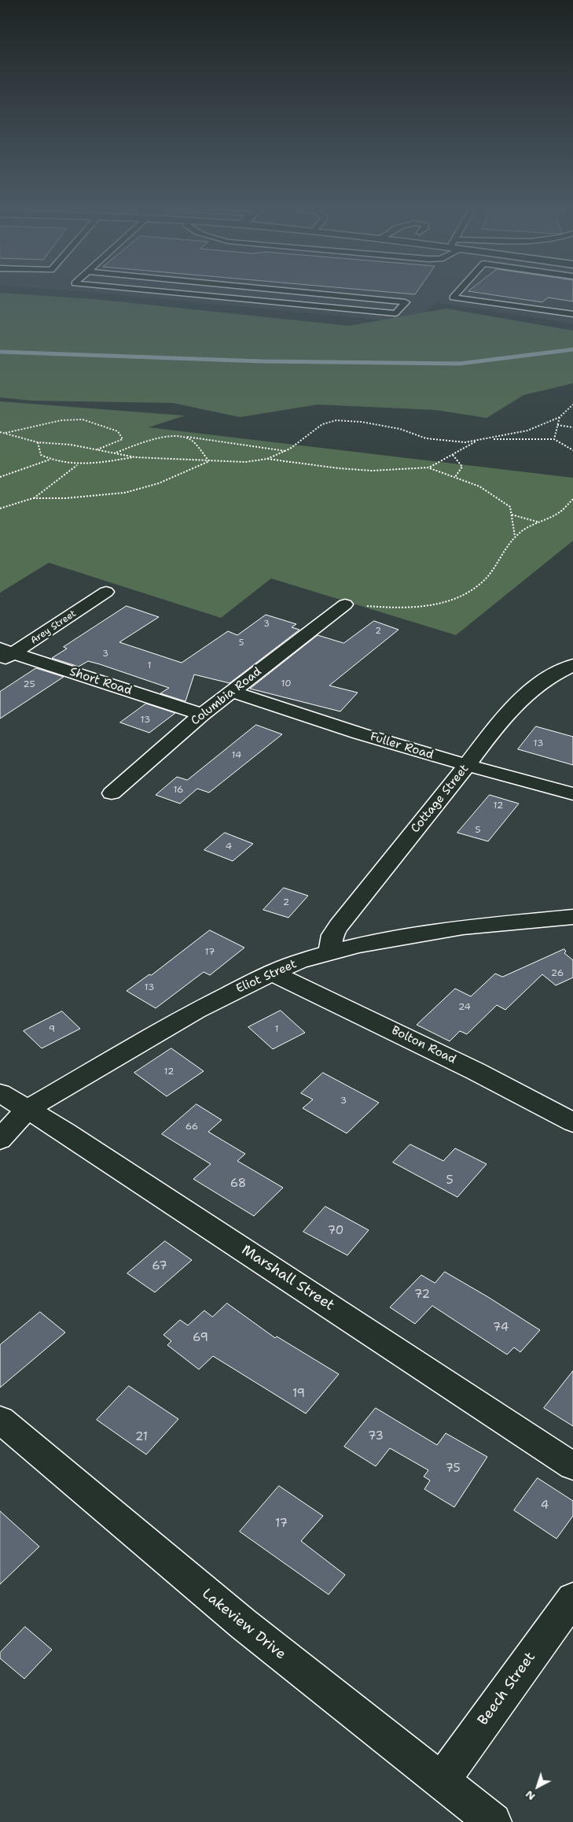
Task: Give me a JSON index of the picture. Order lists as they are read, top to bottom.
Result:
{
  "streets": {
    "street": [
      "Arey Street",
      "Short Road",
      "Columbia Road",
      "Fuller Road",
      "Cottage Street",
      "Eliot Street",
      "Bolton Road",
      "Marshall Street",
      "Lakeview Drive",
      "Beech Street"
    ]
  },
  "crossings": [
    ["Arey Street", "Short Road"],
    ["Short Road", "Columbia Road"],
    ["Columbia Road", "Fuller Road"],
    ["Fuller Road", "Cottage Street"],
    ["Cottage Street", "Eliot Street"],
    ["Eliot Street", "Bolton Road"],
    ["Eliot Street", "Marshall Street"],
    ["Lakeview Drive", "Beech Street"]
  ],
  "house_numbers": [
    "3",
    "2",
    "5",
    "3",
    "1",
    "10",
    "25",
    "13",
    "13",
    "14",
    "16",
    "12",
    "5",
    "4",
    "2",
    "17",
    "26",
    "13",
    "24",
    "9",
    "1",
    "12",
    "3",
    "66",
    "5",
    "68",
    "70",
    "67",
    "72",
    "74",
    "69",
    "19",
    "73",
    "21",
    "75",
    "4",
    "17"
  ],
  "north": "bottom left"
}
